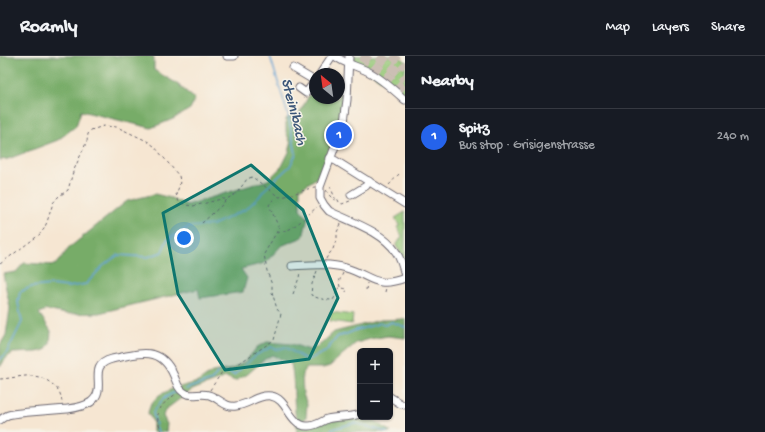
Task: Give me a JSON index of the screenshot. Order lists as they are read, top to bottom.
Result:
{
  "water": ["Steinibach"],
  "north": "top left",
  "page": {
    "header": "Roamly",
    "nav": ["Map", "Layers", "Share"],
    "heading": "Nearby",
    "list": [
      {
        "mark": "1",
        "name": "Spitz",
        "note": "Bus stop · Grisigenstrasse",
        "value": "240 m"
      }
    ],
    "pins": "1",
    "map_buttons": ["+", "−"]
  }
}
